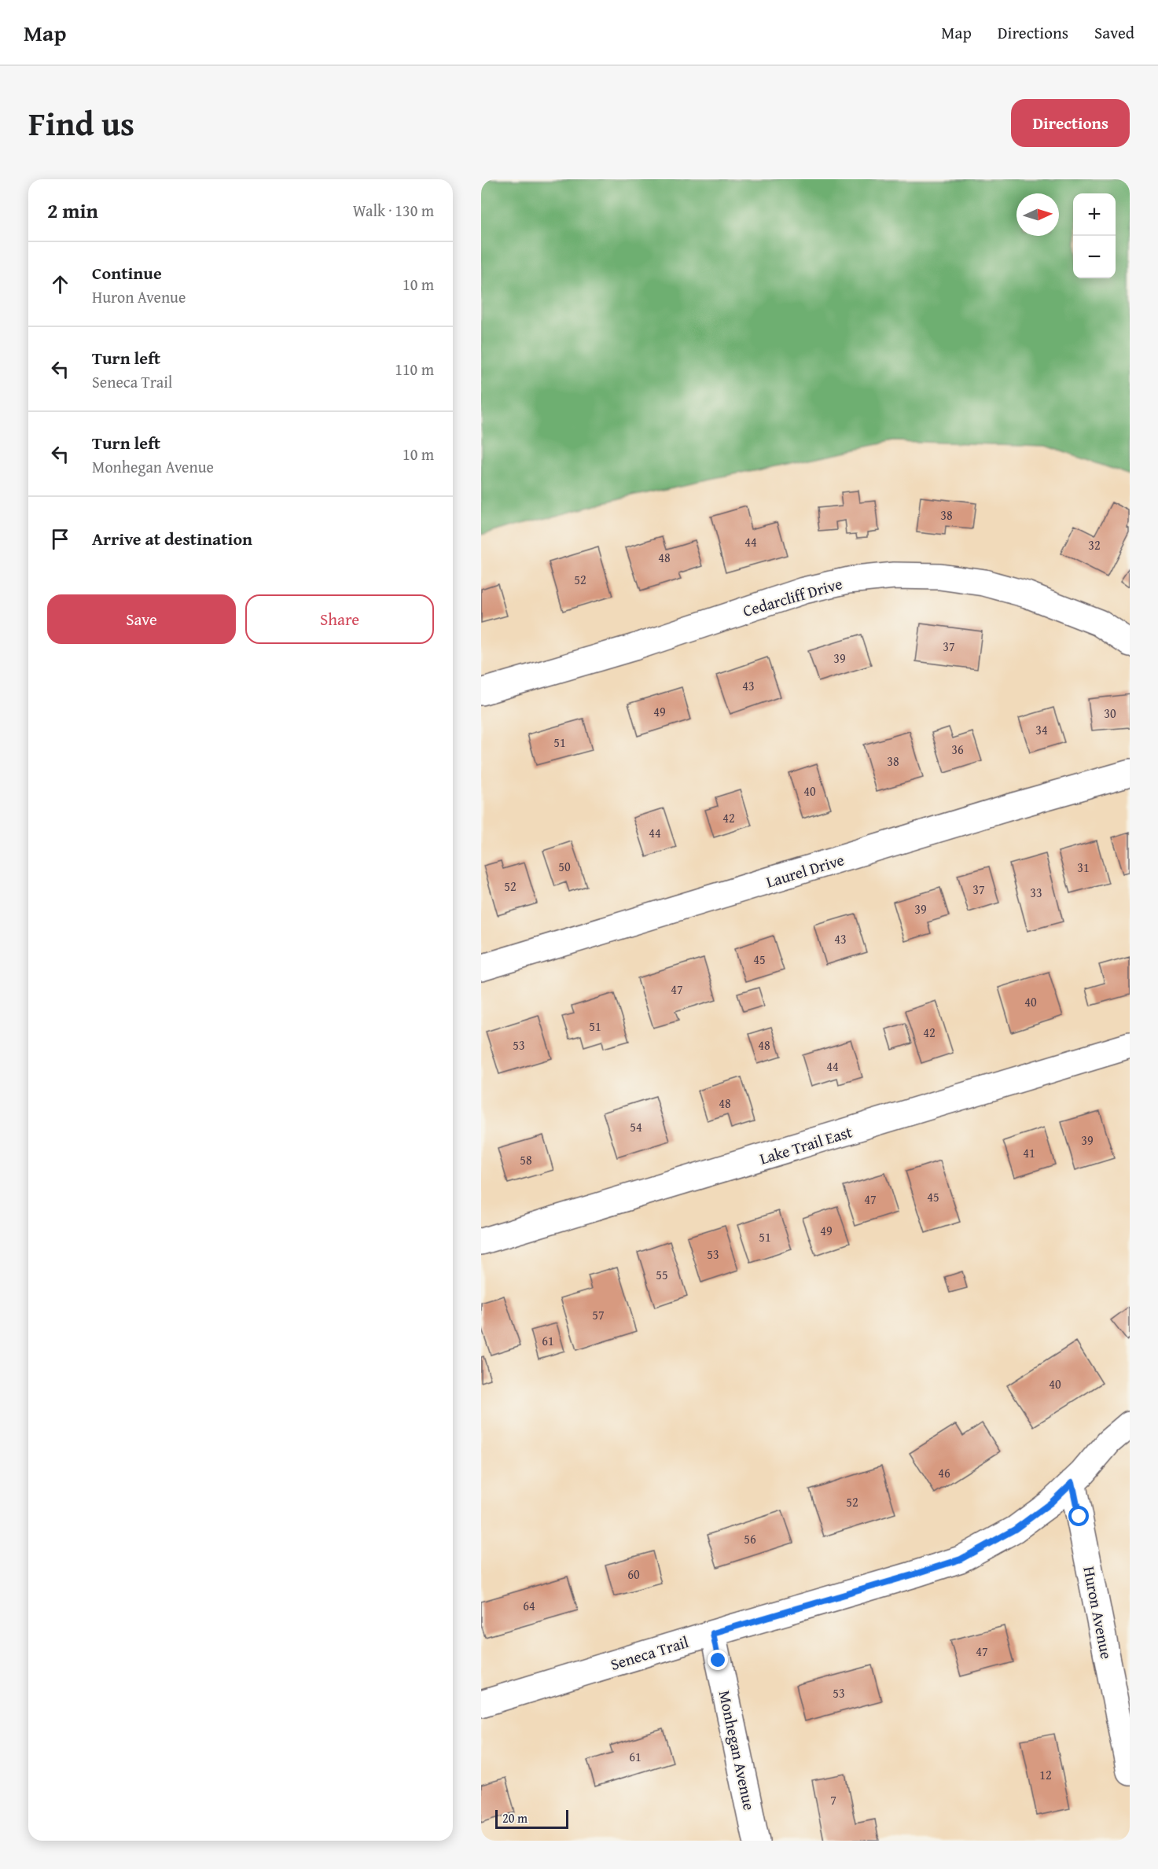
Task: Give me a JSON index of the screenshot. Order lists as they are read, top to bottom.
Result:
{
  "streets": {
    "street": [
      "Cedarcliff Drive",
      "Laurel Drive",
      "Lake Trail East",
      "Huron Avenue",
      "Seneca Trail",
      "Monhegan Avenue"
    ]
  },
  "crossings": [
    ["Huron Avenue", "Seneca Trail"],
    ["Seneca Trail", "Monhegan Avenue"]
  ],
  "house_numbers": [
    "38",
    "44",
    "32",
    "48",
    "52",
    "37",
    "39",
    "43",
    "49",
    "30",
    "34",
    "51",
    "36",
    "38",
    "40",
    "42",
    "44",
    "50",
    "31",
    "52",
    "37",
    "33",
    "39",
    "43",
    "45",
    "47",
    "40",
    "51",
    "42",
    "53",
    "48",
    "44",
    "48",
    "54",
    "39",
    "41",
    "58",
    "45",
    "47",
    "49",
    "51",
    "53",
    "55",
    "57",
    "61",
    "40",
    "46",
    "52",
    "56",
    "60",
    "64",
    "47",
    "53",
    "61",
    "12",
    "7"
  ],
  "scale_bar": "20 m",
  "north": "right",
  "page": {
    "header": "Map",
    "nav": ["Map", "Directions", "Saved"],
    "title": "Find us",
    "buttons": [
      "Directions",
      ["Save", "Share"]
    ],
    "heading": ["2 min", "Walk · 130 m"],
    "map_buttons": ["+", "−"],
    "list": [
      ["Continue", "Huron Avenue", "10 m"],
      ["Turn left", "Seneca Trail", "110 m"],
      ["Turn left", "Monhegan Avenue", "10 m"],
      "Arrive at destination"
    ],
    "scale": "20 m"
  }
}
